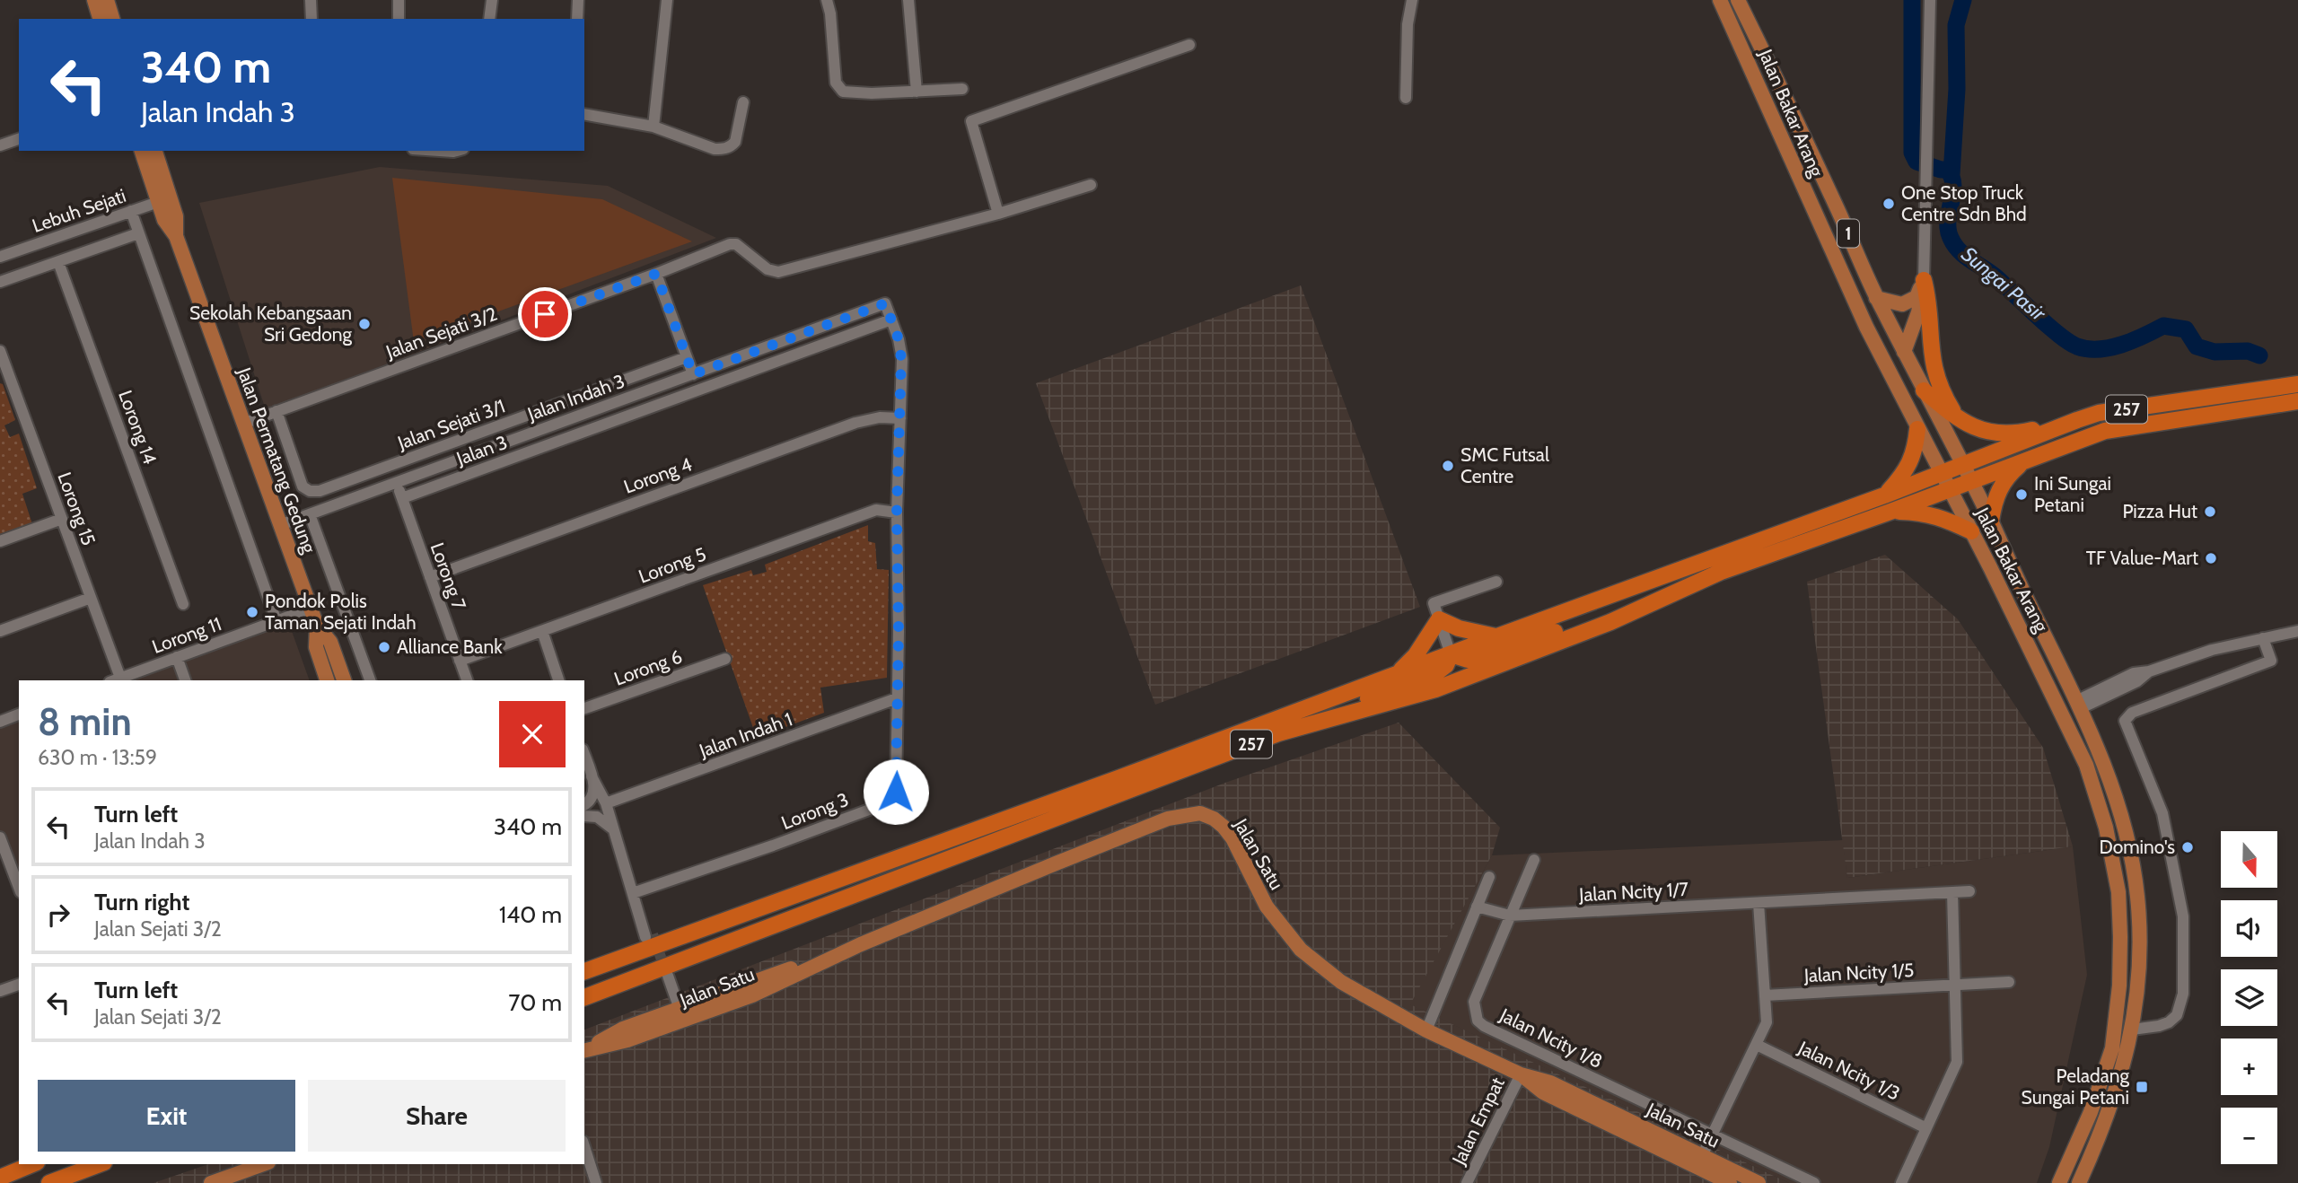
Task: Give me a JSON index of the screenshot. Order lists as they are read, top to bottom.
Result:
{
  "streets": {
    "highway": ["257"],
    "main road": [
      "Jalan Bakar Arang",
      "1",
      "Jalan Permatang Gedung",
      "Jalan Satu"
    ],
    "street": [
      "Lebuh Sejati",
      "Jalan Sejati 3/2",
      "Jalan Indah 3",
      "Jalan Sejati 3/1",
      "Lorong 14",
      "Jalan 3",
      "Lorong 4",
      "Lorong 15",
      "Lorong 5",
      "Lorong 7",
      "Lorong 11",
      "Lorong 6",
      "Jalan Indah 1",
      "Lorong 3",
      "Jalan Ncity 1/7",
      "Jalan Ncity 1/5",
      "Jalan Ncity 1/8",
      "Jalan Ncity 1/3",
      "Jalan Empat"
    ]
  },
  "crossings": [
    ["Jalan Bakar Arang", "257"],
    ["Lebuh Sejati", "Jalan Permatang Gedung"],
    ["Jalan Sejati 3/2", "Jalan Sejati 3/1"],
    ["Jalan Sejati 3/2", "Jalan Permatang Gedung"],
    ["Jalan Indah 3", "Jalan Permatang Gedung"],
    ["Jalan Indah 3", "Lorong 7"],
    ["Jalan Indah 3", "Lorong 3"],
    ["Jalan 3", "Lorong 7"],
    ["Jalan 3", "Lorong 3"],
    ["Jalan Permatang Gedung", "Lorong 11"],
    ["Lorong 4", "Lorong 7"],
    ["Lorong 4", "Lorong 3"],
    ["Lorong 15", "Lorong 11"],
    ["Lorong 5", "Lorong 7"],
    ["Lorong 5", "Lorong 3"],
    ["Jalan Indah 1", "Lorong 3"],
    ["Jalan Satu", "Jalan Empat"],
    ["Jalan Ncity 1/7", "Jalan Ncity 1/8"]
  ],
  "water": ["Sungai Pasir"],
  "places": {
    "other": [
      "One Stop Truck Centre Sdn Bhd",
      "Sekolah Kebangsaan Sri Gedong",
      "SMC Futsal Centre",
      "Ini Sungai Petani",
      "Pizza Hut",
      "TF Value-Mart",
      "Pondok Polis Taman Sejati Indah",
      "Alliance Bank",
      "Domino's"
    ],
    "transit": ["Peladang Sungai Petani"]
  },
  "north": "bottom",
  "page": {
    "turn": ["340 m", "Jalan Indah 3"],
    "heading": ["8 min", "630 m · 13:59"],
    "list": [
      {
        "name": "Turn left",
        "note": "Jalan Indah 3",
        "value": "340 m"
      },
      {
        "name": "Turn right",
        "note": "Jalan Sejati 3/2",
        "value": "140 m"
      },
      {
        "name": "Turn left",
        "note": "Jalan Sejati 3/2",
        "value": "70 m"
      }
    ],
    "map_buttons": ["+", "−"],
    "buttons": ["Exit", "Share"]
  }
}
